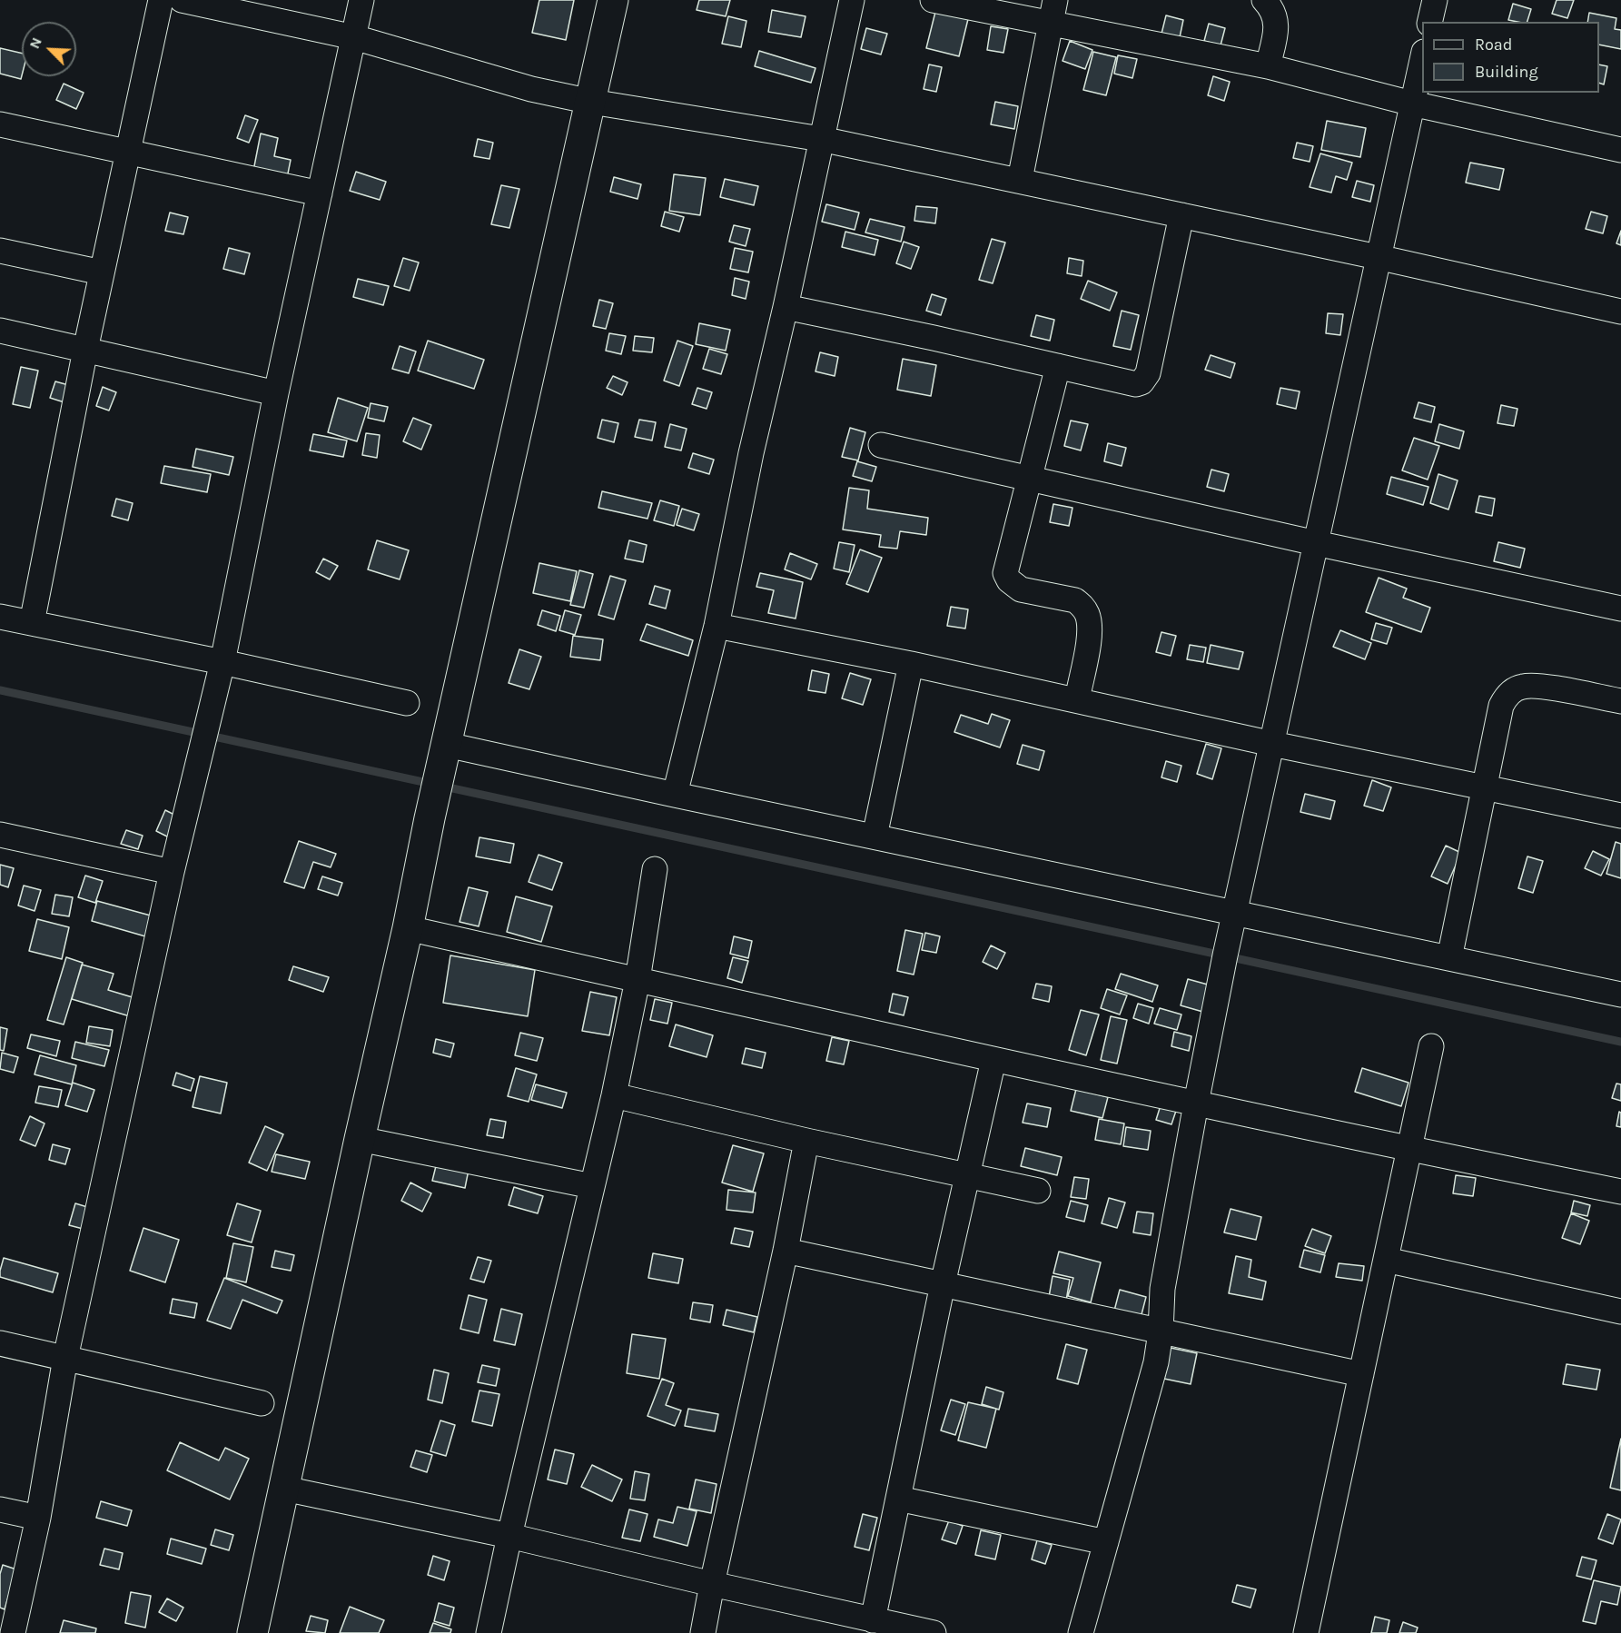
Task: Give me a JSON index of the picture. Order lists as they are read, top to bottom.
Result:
{
  "legend": ["Road", "Building"],
  "north": "top left"
}
